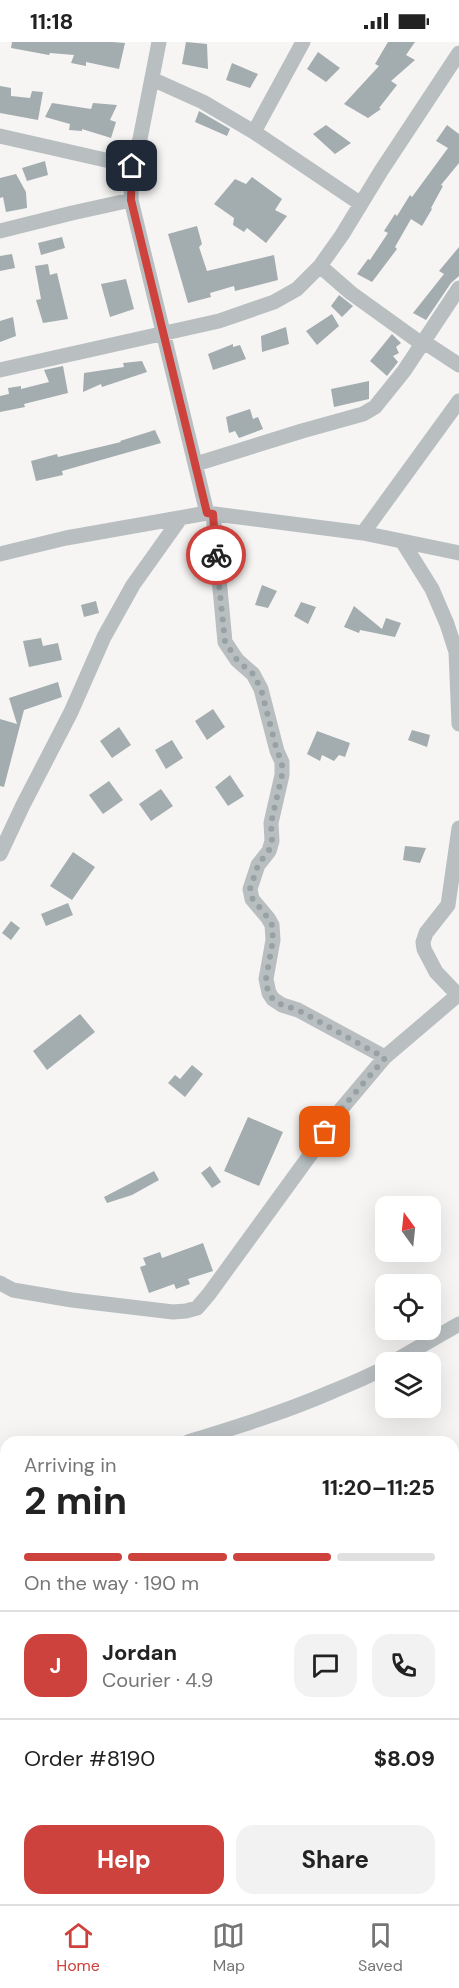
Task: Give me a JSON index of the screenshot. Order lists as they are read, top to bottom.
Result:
{
  "north": "top",
  "page": {
    "status": "11:18",
    "heading": ["2 min", "Arriving in", "11:20–11:25"],
    "panel": [
      "Jordan",
      "Courier · 4.9",
      "Order #8190",
      "$8.09"
    ],
    "bar": "On the way · 190 m",
    "round": "J",
    "buttons": ["Help", "Share"],
    "tabs": ["Home", "Map", "Saved"]
  }
}
